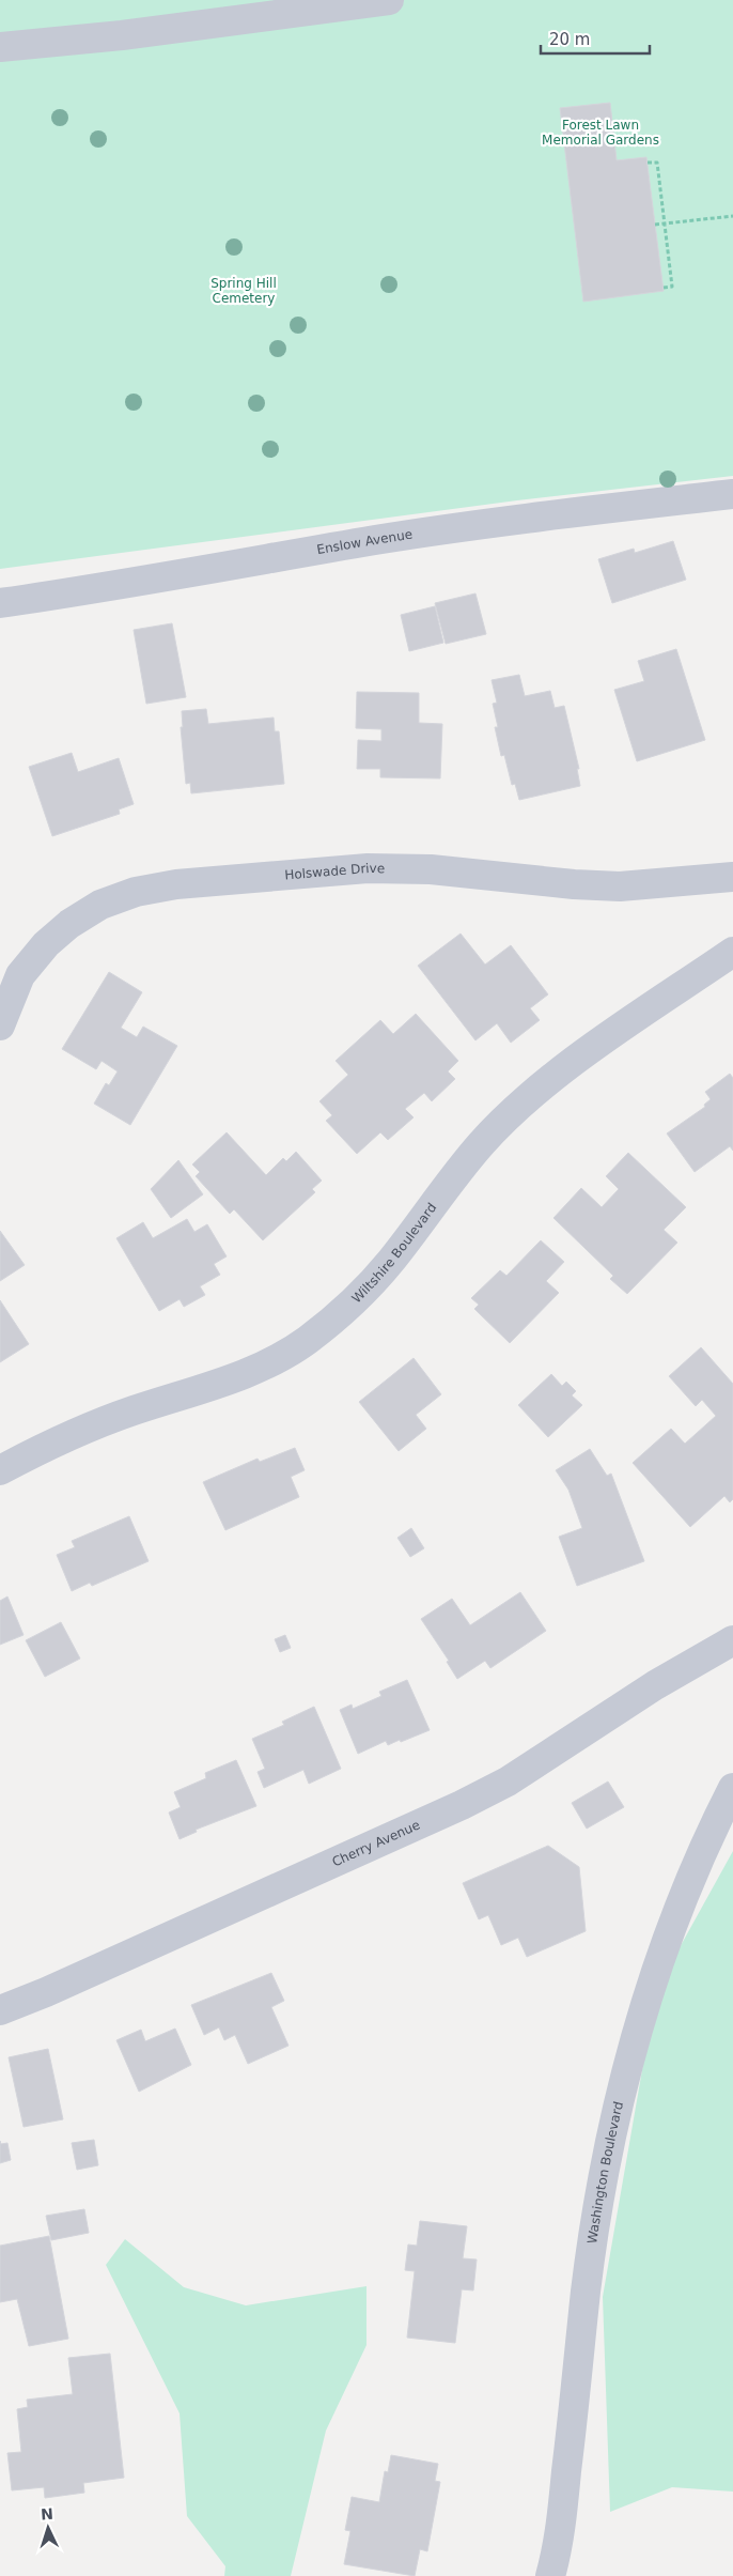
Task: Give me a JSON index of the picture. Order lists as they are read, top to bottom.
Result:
{
  "streets": {
    "street": [
      "Enslow Avenue",
      "Holswade Drive",
      "Wiltshire Boulevard",
      "Cherry Avenue",
      "Washington Boulevard"
    ]
  },
  "parks": ["Forest Lawn Memorial Gardens", "Spring Hill Cemetery"],
  "scale_bar": "20 m",
  "north": "top"
}
